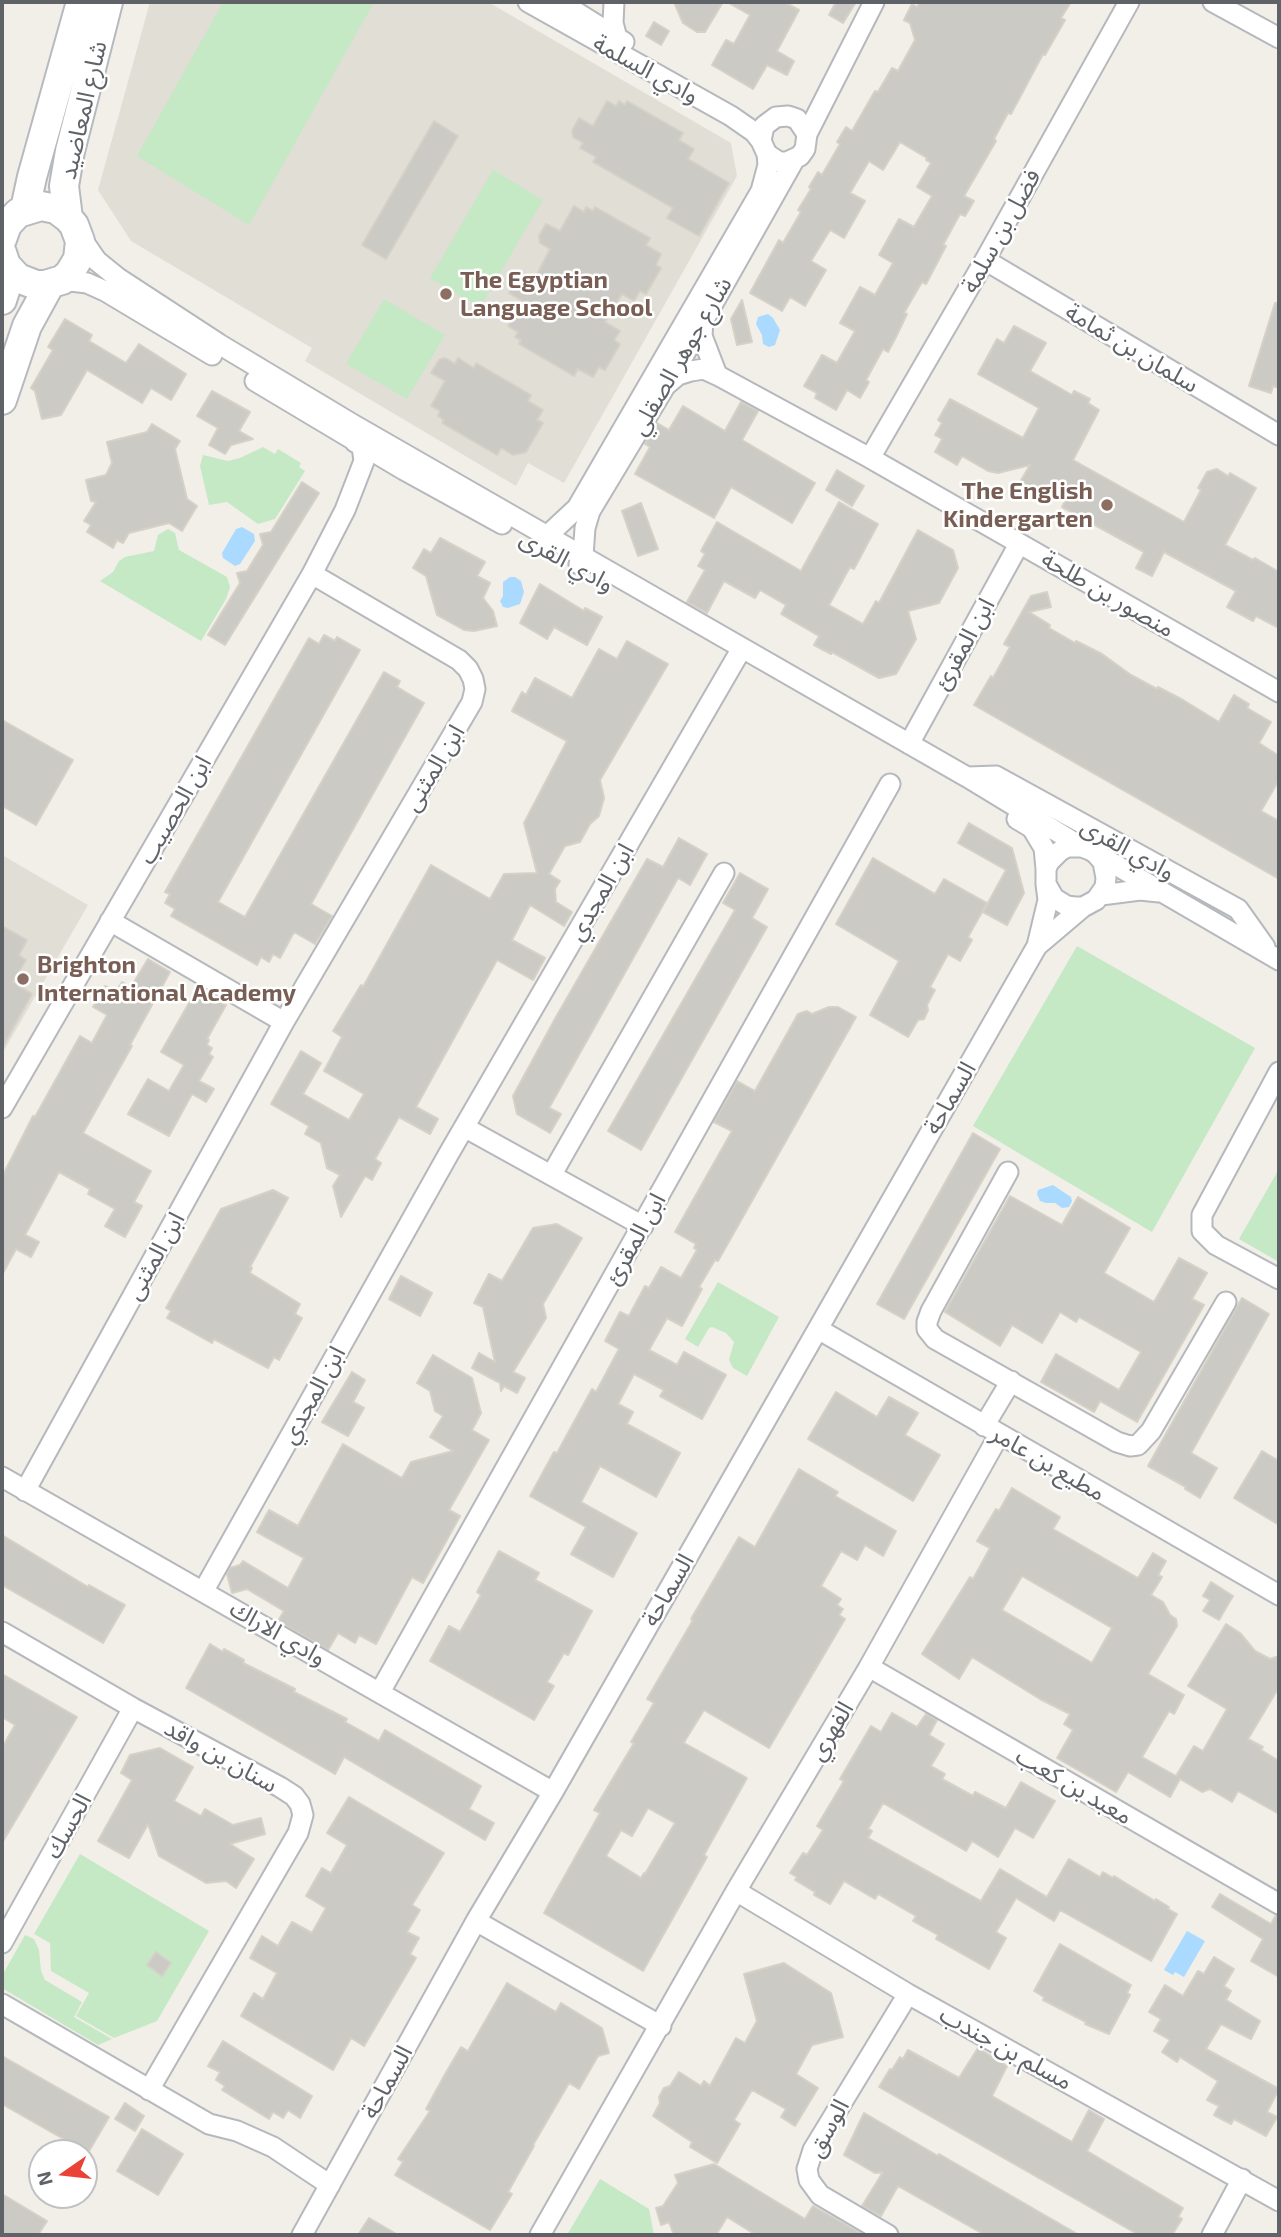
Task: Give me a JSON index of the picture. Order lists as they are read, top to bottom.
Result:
{
  "streets": {
    "street": [
      "وادي السلمة",
      "شارع المعاضيد",
      "فضل بن سلمة",
      "سلمان بن ثمامة",
      "شارع جوهر الصقلي",
      "وادي القرى",
      "منصور بن طلحة",
      "ابن المقرئ",
      "ابن المثنى",
      "ابن الحصيب",
      "ابن المجدي",
      "السماحة",
      "مطيع بن عامر",
      "وادي الاراك",
      "الفهري",
      "سنان بن واقد",
      "معبد بن كعب",
      "الحسك",
      "مسلم بن جندب",
      "الوسق"
    ]
  },
  "crossings": [
    ["وادي السلمة", "شارع جوهر الصقلي"],
    ["شارع المعاضيد", "وادي القرى"],
    ["فضل بن سلمة", "سلمان بن ثمامة"],
    ["فضل بن سلمة", "منصور بن طلحة"],
    ["شارع جوهر الصقلي", "وادي القرى"],
    ["شارع جوهر الصقلي", "منصور بن طلحة"],
    ["وادي القرى", "ابن المقرئ"],
    ["وادي القرى", "ابن الحصيب"],
    ["وادي القرى", "ابن المجدي"],
    ["وادي القرى", "السماحة"],
    ["منصور بن طلحة", "ابن المقرئ"],
    ["ابن المقرئ", "وادي الاراك"],
    ["ابن المثنى", "ابن الحصيب"],
    ["ابن المثنى", "وادي الاراك"],
    ["ابن المجدي", "وادي الاراك"],
    ["السماحة", "مطيع بن عامر"],
    ["السماحة", "وادي الاراك"],
    ["مطيع بن عامر", "الفهري"],
    ["الفهري", "معبد بن كعب"],
    ["الفهري", "مسلم بن جندب"],
    ["سنان بن واقد", "الحسك"],
    ["مسلم بن جندب", "الوسق"]
  ],
  "places": ["The Egyptian Language School", "The English Kindergarten", "Brighton International Academy"],
  "north": "left"
}
